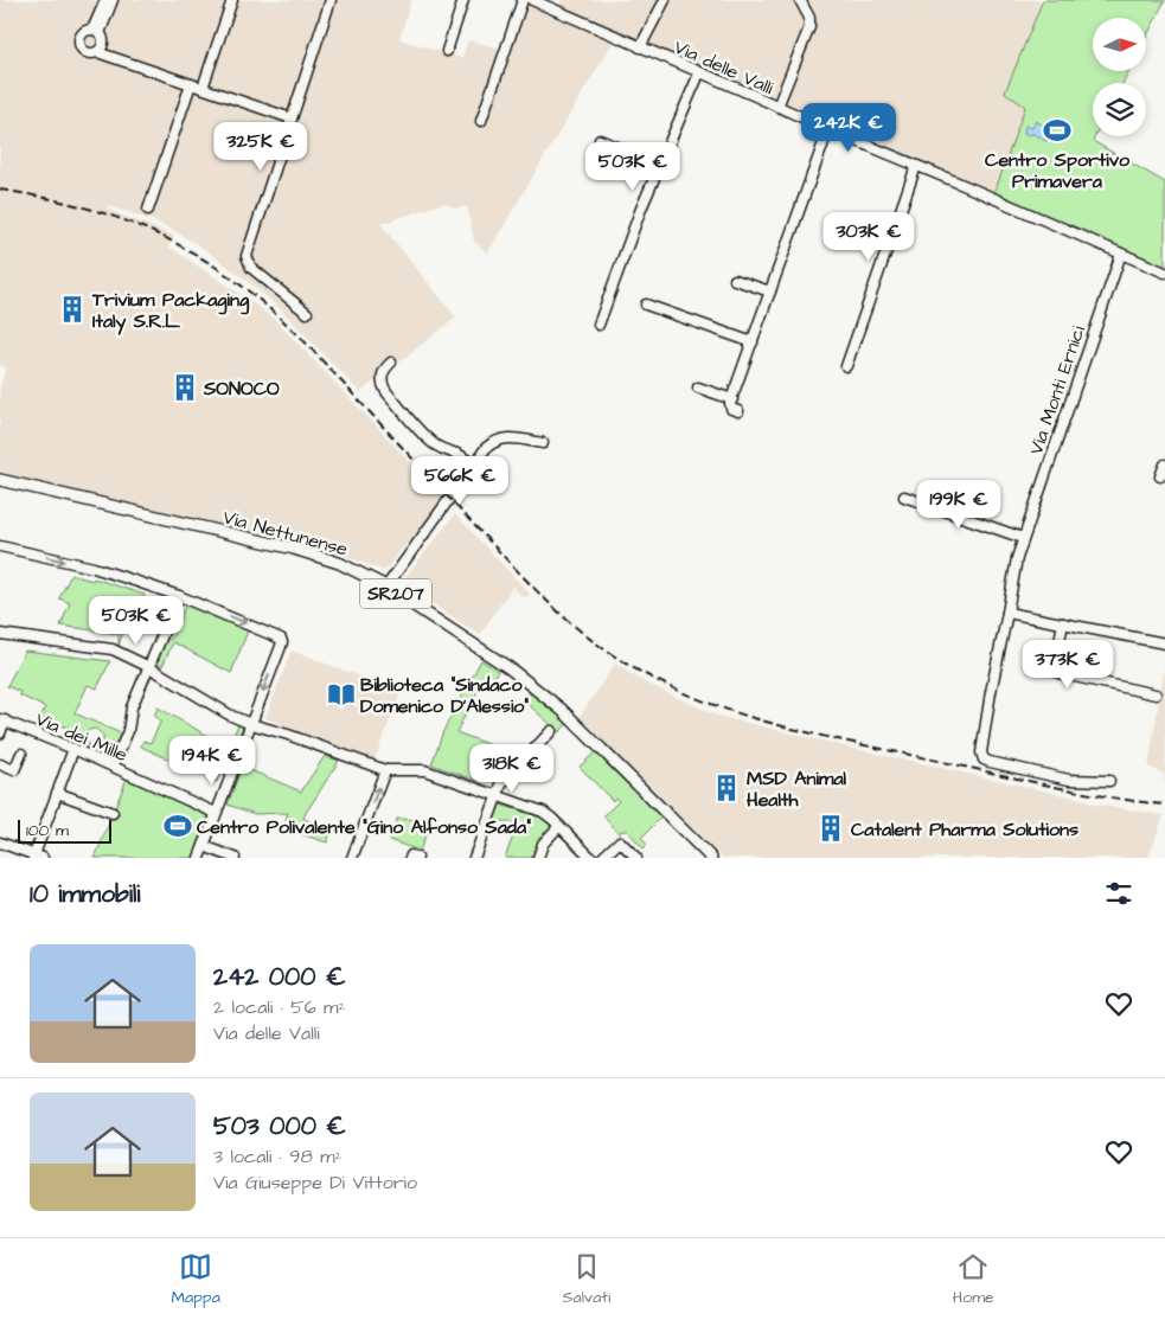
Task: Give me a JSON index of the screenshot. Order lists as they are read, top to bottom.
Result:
{
  "streets": {
    "main road": ["Via Nettunense", "SR207"],
    "street": ["Via delle Valli", "Via Monti Ernici", "Via dei Mille"]
  },
  "crossings": [
    ["Via delle Valli", "Via Monti Ernici"]
  ],
  "places": {
    "sports": ["Centro Sportivo Primavera", "Centro Polivalente \"Gino Alfonso Sada\""],
    "building": [
      "Trivium Packaging Italy S.R.L.",
      "SONOCO",
      "MSD Animal Health",
      "Catalent Pharma Solutions"
    ],
    "library": ["Biblioteca \"Sindaco Domenico D'Alessio\""]
  },
  "scale_bar": "100 m",
  "north": "right",
  "page": {
    "price": [
      "242K €",
      "325K €",
      "503K €",
      "303K €",
      "566K €",
      "199K €",
      "503K €",
      "373K €",
      "194K €",
      "318K €"
    ],
    "scale": "100 m",
    "heading": "10 immobili",
    "list": [
      {
        "name": "242 000 €",
        "note": "2 locali · 56 m² · Via delle Valli"
      },
      {
        "name": "503 000 €",
        "note": "3 locali · 98 m² · Via Giuseppe Di Vittorio"
      }
    ],
    "tabs": ["Mappa", "Salvati", "Home"]
  }
}
